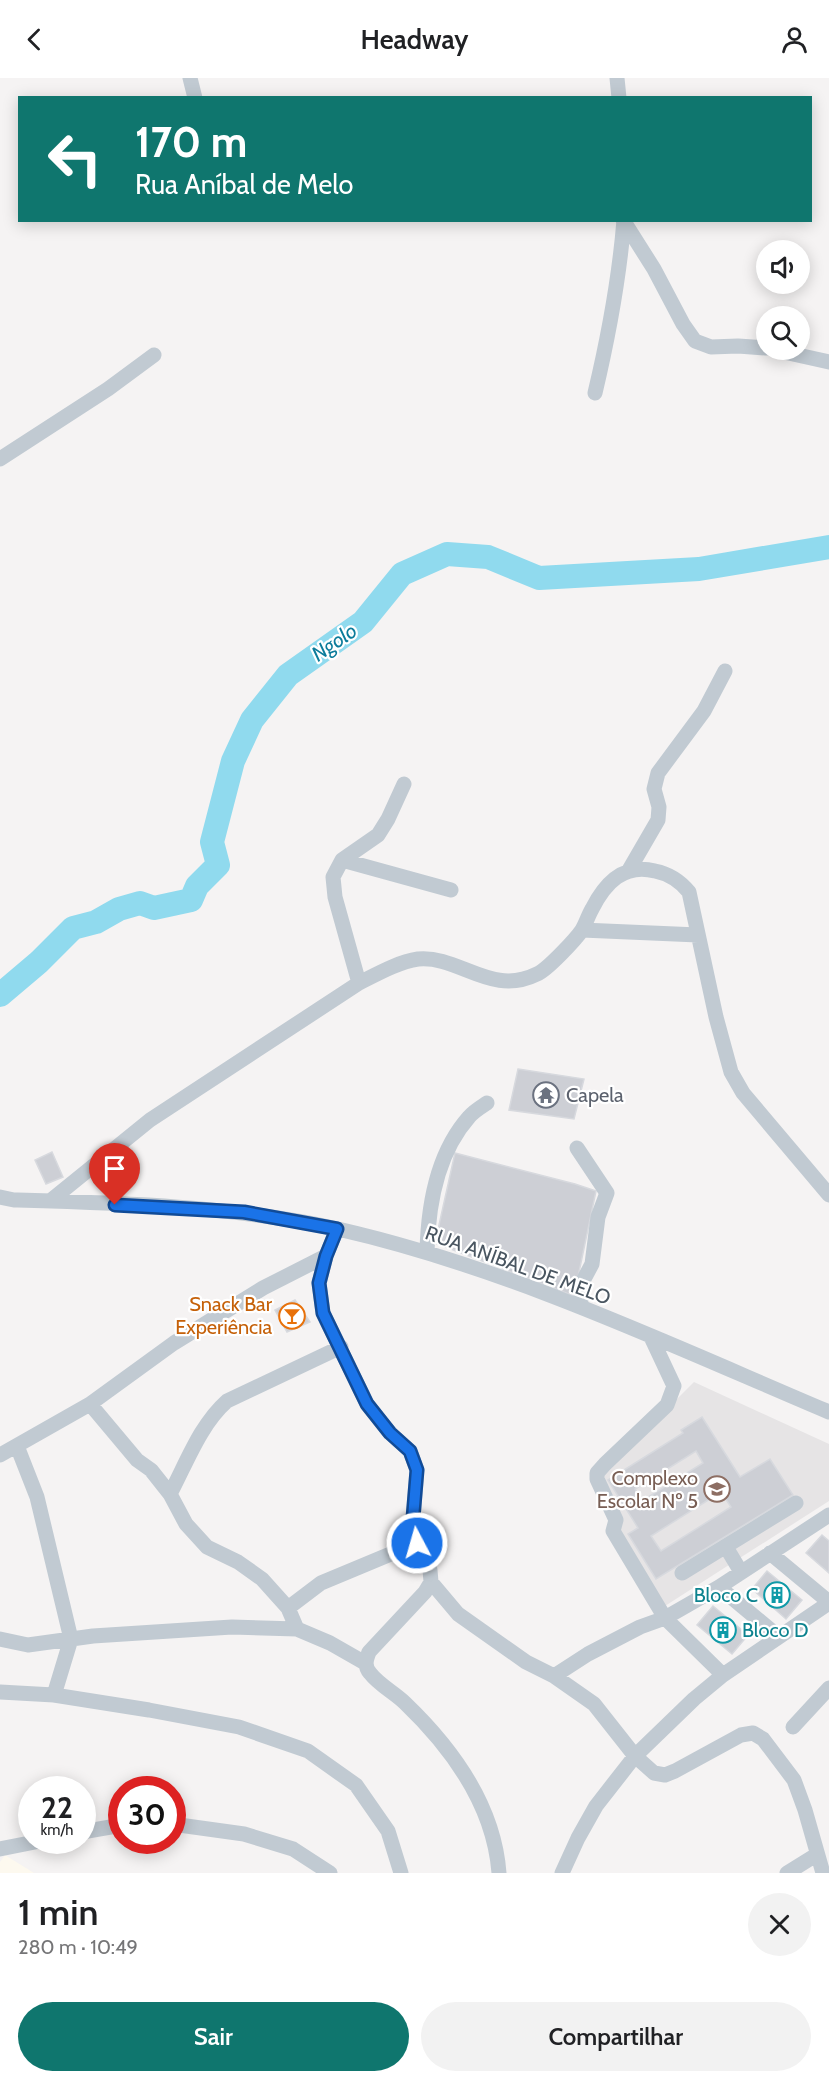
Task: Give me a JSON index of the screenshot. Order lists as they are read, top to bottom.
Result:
{
  "streets": {
    "street": ["RUA ANÍBAL DE MELO"]
  },
  "water": ["Ngolo"],
  "places": {
    "temple": ["Capela"],
    "bar": ["Snack Bar Experiência"],
    "school or university": ["Complexo Escolar Nº 5"],
    "building": ["Bloco C", "Bloco D"]
  },
  "page": {
    "header": "Headway",
    "turn": ["170 m", "Rua Aníbal de Melo"],
    "speed": "22 km/h",
    "limit": "30",
    "heading": ["1 min", "280 m · 10:49"],
    "buttons": ["Sair", "Compartilhar"]
  }
}
